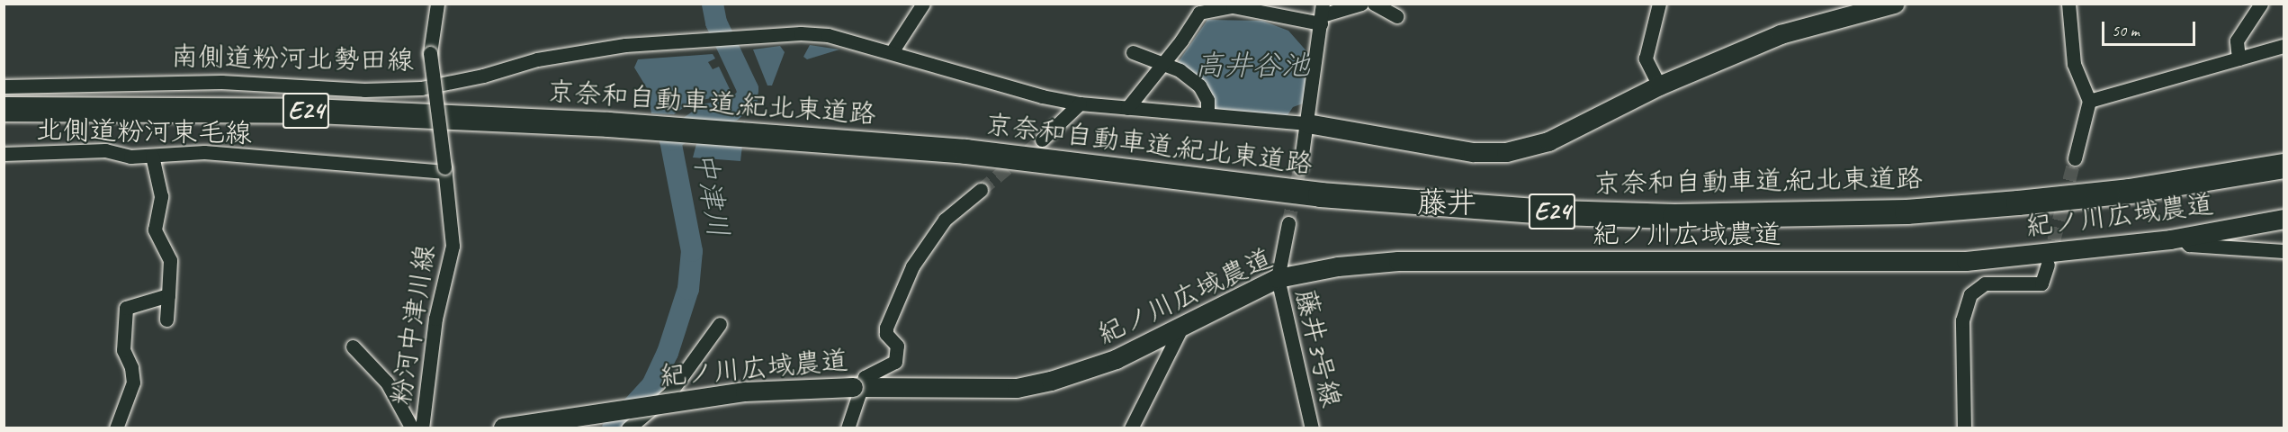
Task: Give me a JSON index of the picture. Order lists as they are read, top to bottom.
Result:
{
  "streets": {
    "highway": ["京奈和自動車道;紀北東道路", "E24"],
    "street": [
      "南側道粉河北勢田線",
      "北側道粉河東毛線",
      "紀ノ川広域農道",
      "粉河中津川線",
      "藤井3号線"
    ]
  },
  "crossings": [
    ["北側道粉河東毛線", "粉河中津川線"],
    ["紀ノ川広域農道", "藤井3号線"]
  ],
  "districts": ["藤井"],
  "water": ["高井谷池", "中津川"],
  "scale_bar": "50 m"
}
